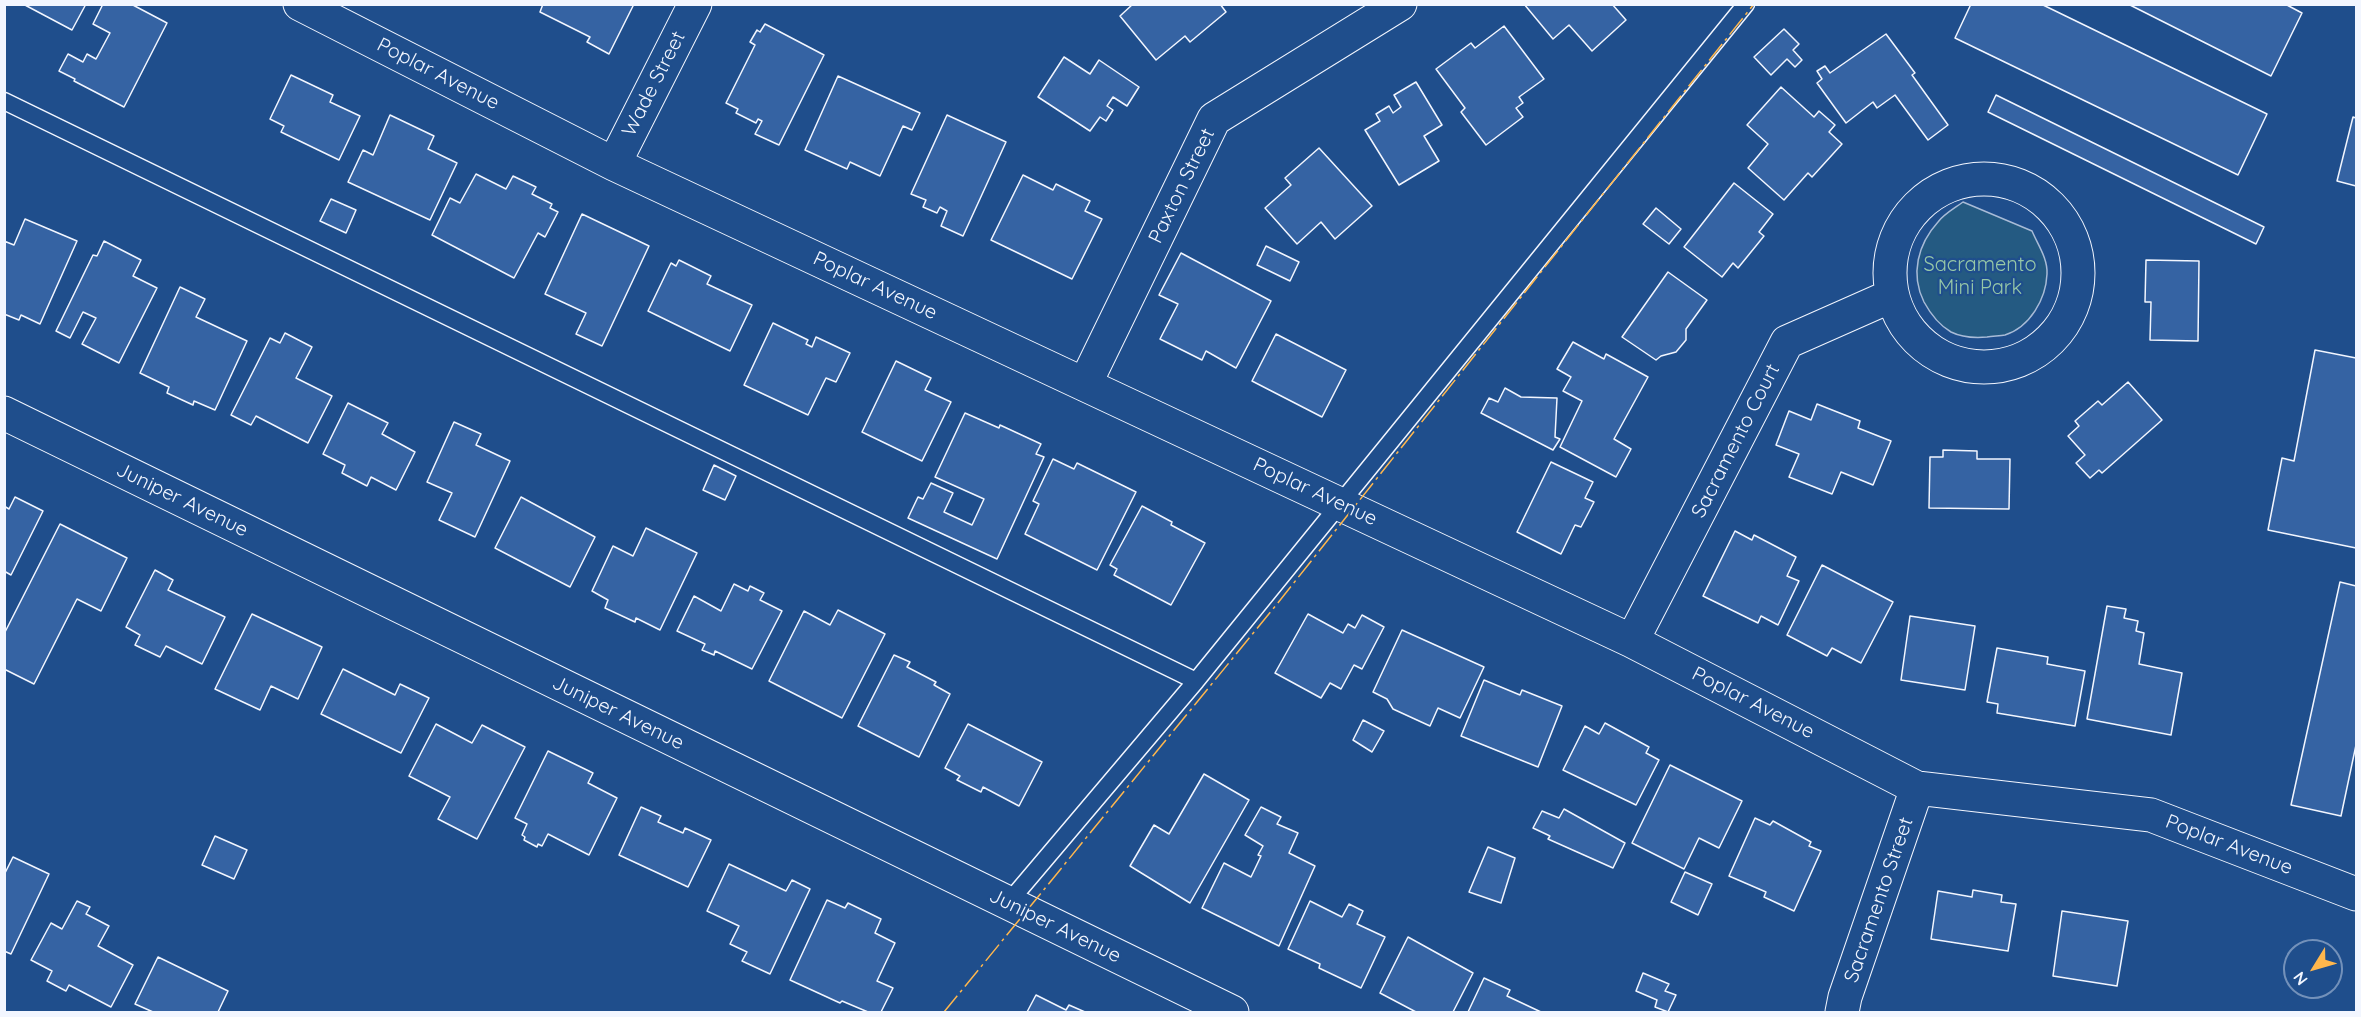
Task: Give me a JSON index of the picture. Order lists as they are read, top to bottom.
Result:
{
  "streets": {
    "street": [
      "Poplar Avenue",
      "Wade Street",
      "Paxton Street",
      "Sacramento Court",
      "Juniper Avenue",
      "Sacramento Street"
    ]
  },
  "crossings": [
    ["Poplar Avenue", "Wade Street"],
    ["Poplar Avenue", "Paxton Street"],
    ["Poplar Avenue", "Sacramento Court"],
    ["Poplar Avenue", "Sacramento Street"]
  ],
  "parks": ["Sacramento Mini Park"],
  "north": "bottom left"
}
